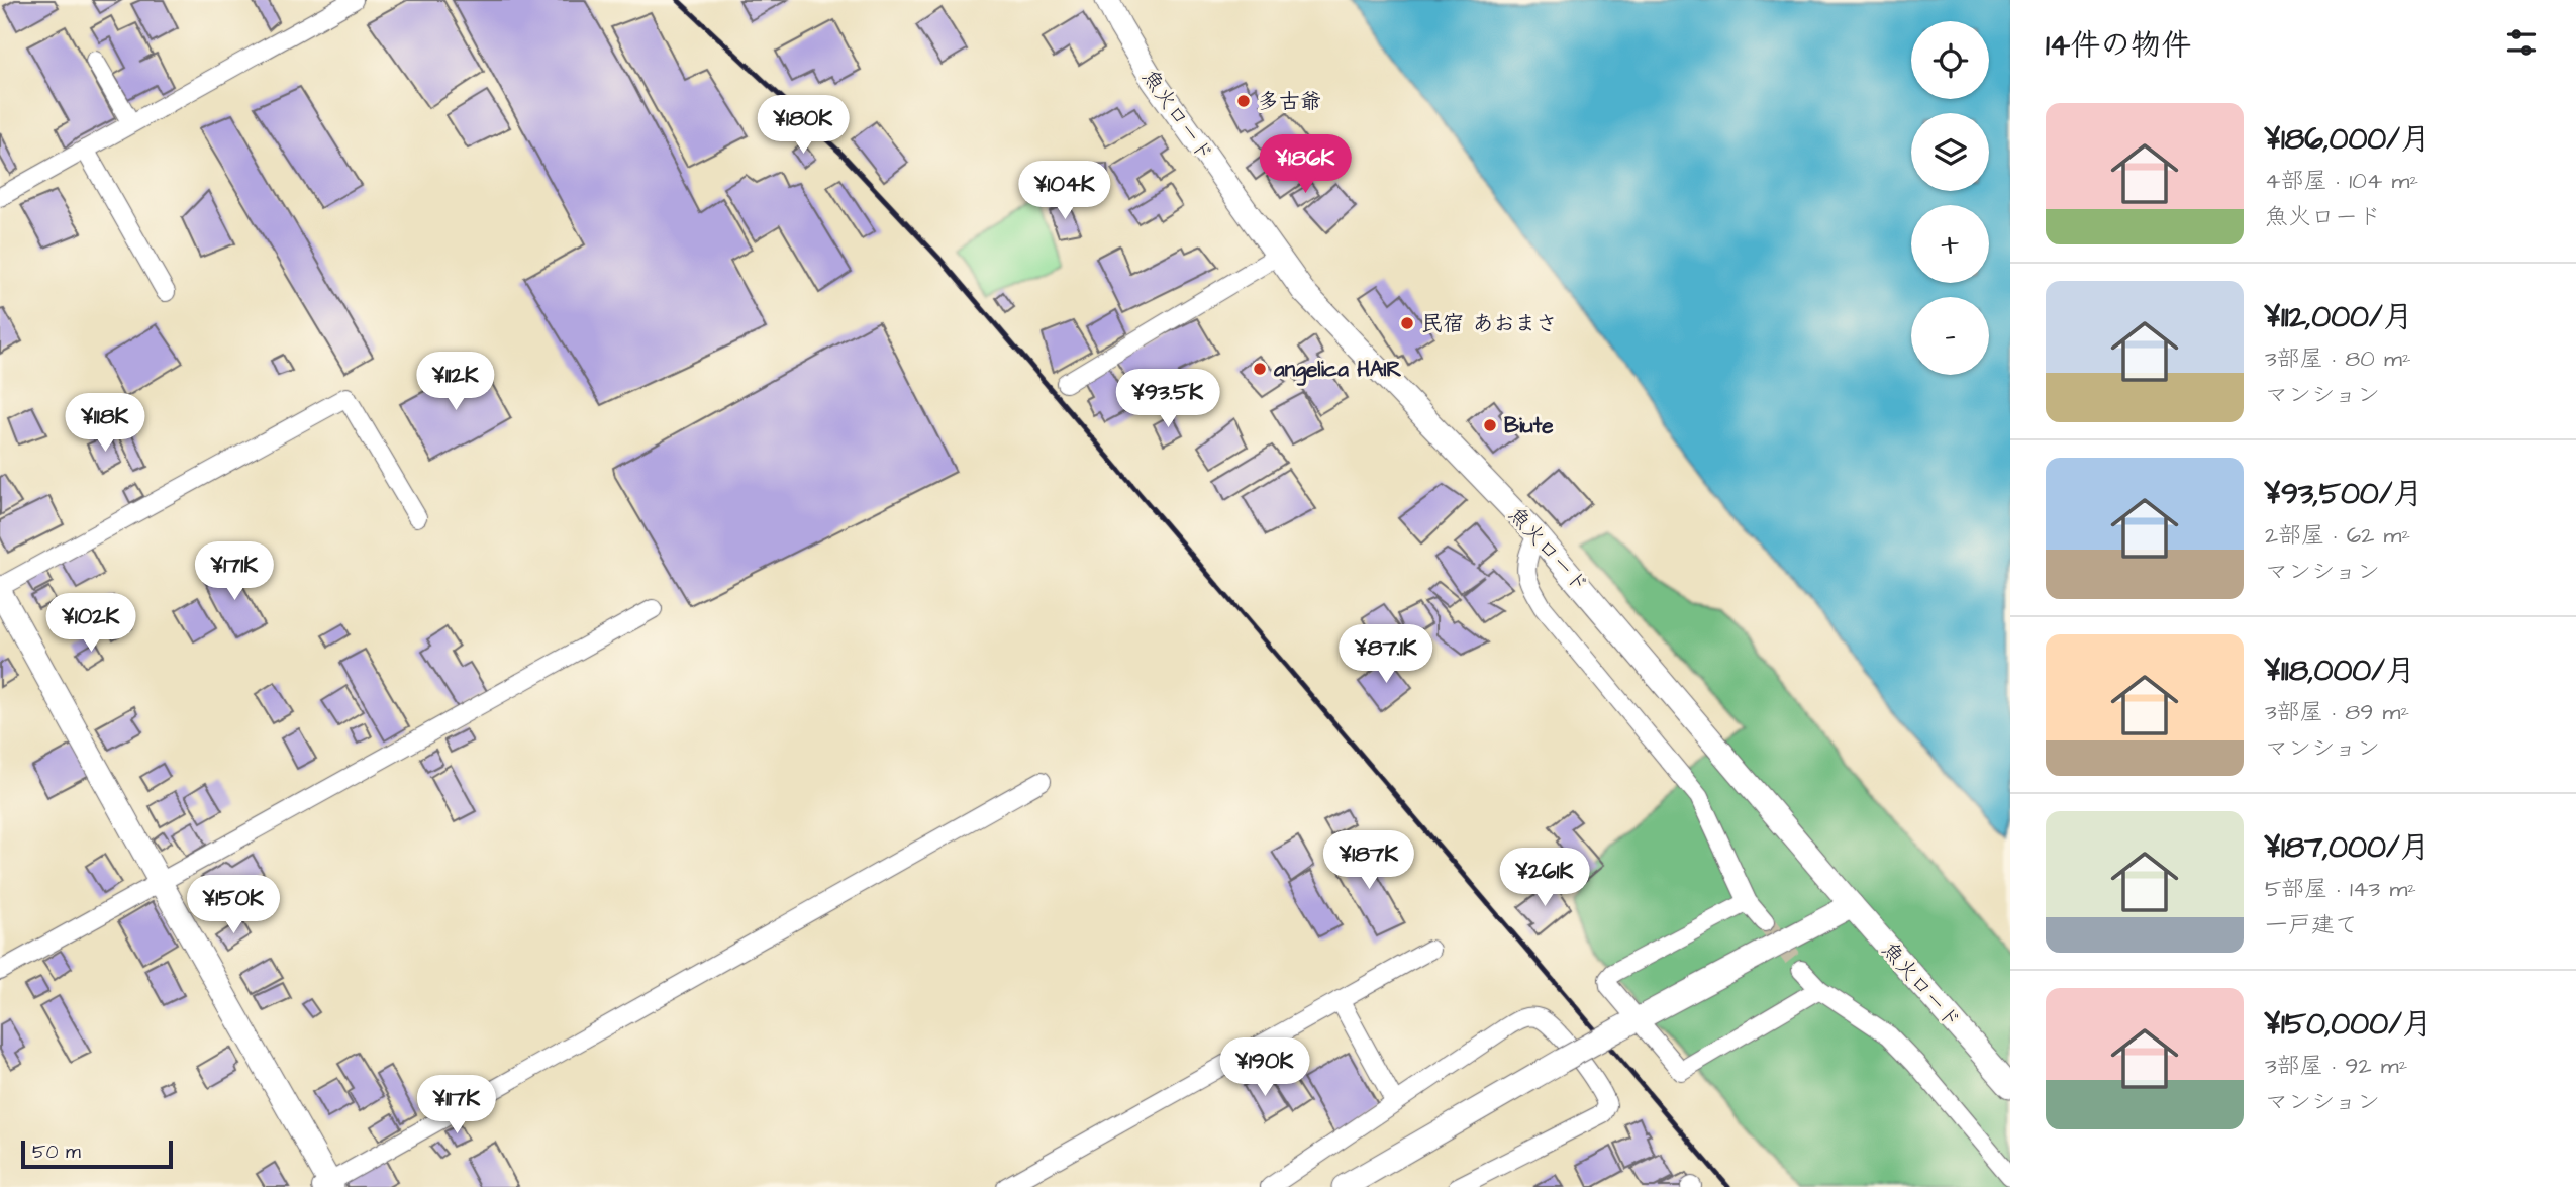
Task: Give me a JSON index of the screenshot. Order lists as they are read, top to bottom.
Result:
{
  "streets": {
    "street": ["魚火ロード"]
  },
  "places": [
    "多古爺",
    "民宿 あおまさ",
    "angelica HAIR",
    "Biute"
  ],
  "scale_bar": "50 m",
  "page": {
    "heading": "14件の物件",
    "map_buttons": ["+", "−"],
    "list": [
      {
        "name": "¥186,000/月",
        "note": "4部屋 · 104 m² · 魚火ロード"
      },
      {
        "name": "¥112,000/月",
        "note": "3部屋 · 80 m² · マンション"
      },
      {
        "name": "¥93,500/月",
        "note": "2部屋 · 62 m² · マンション"
      },
      {
        "name": "¥118,000/月",
        "note": "3部屋 · 89 m² · マンション"
      },
      {
        "name": "¥187,000/月",
        "note": "5部屋 · 143 m² · 一戸建て"
      },
      {
        "name": "¥150,000/月",
        "note": "3部屋 · 92 m² · マンション"
      }
    ],
    "price": [
      "¥180K",
      "¥186K",
      "¥104K",
      "¥112K",
      "¥93.5K",
      "¥118K",
      "¥171K",
      "¥102K",
      "¥87.1K",
      "¥187K",
      "¥261K",
      "¥150K",
      "¥190K",
      "¥117K"
    ],
    "scale": "50 m"
  }
}
